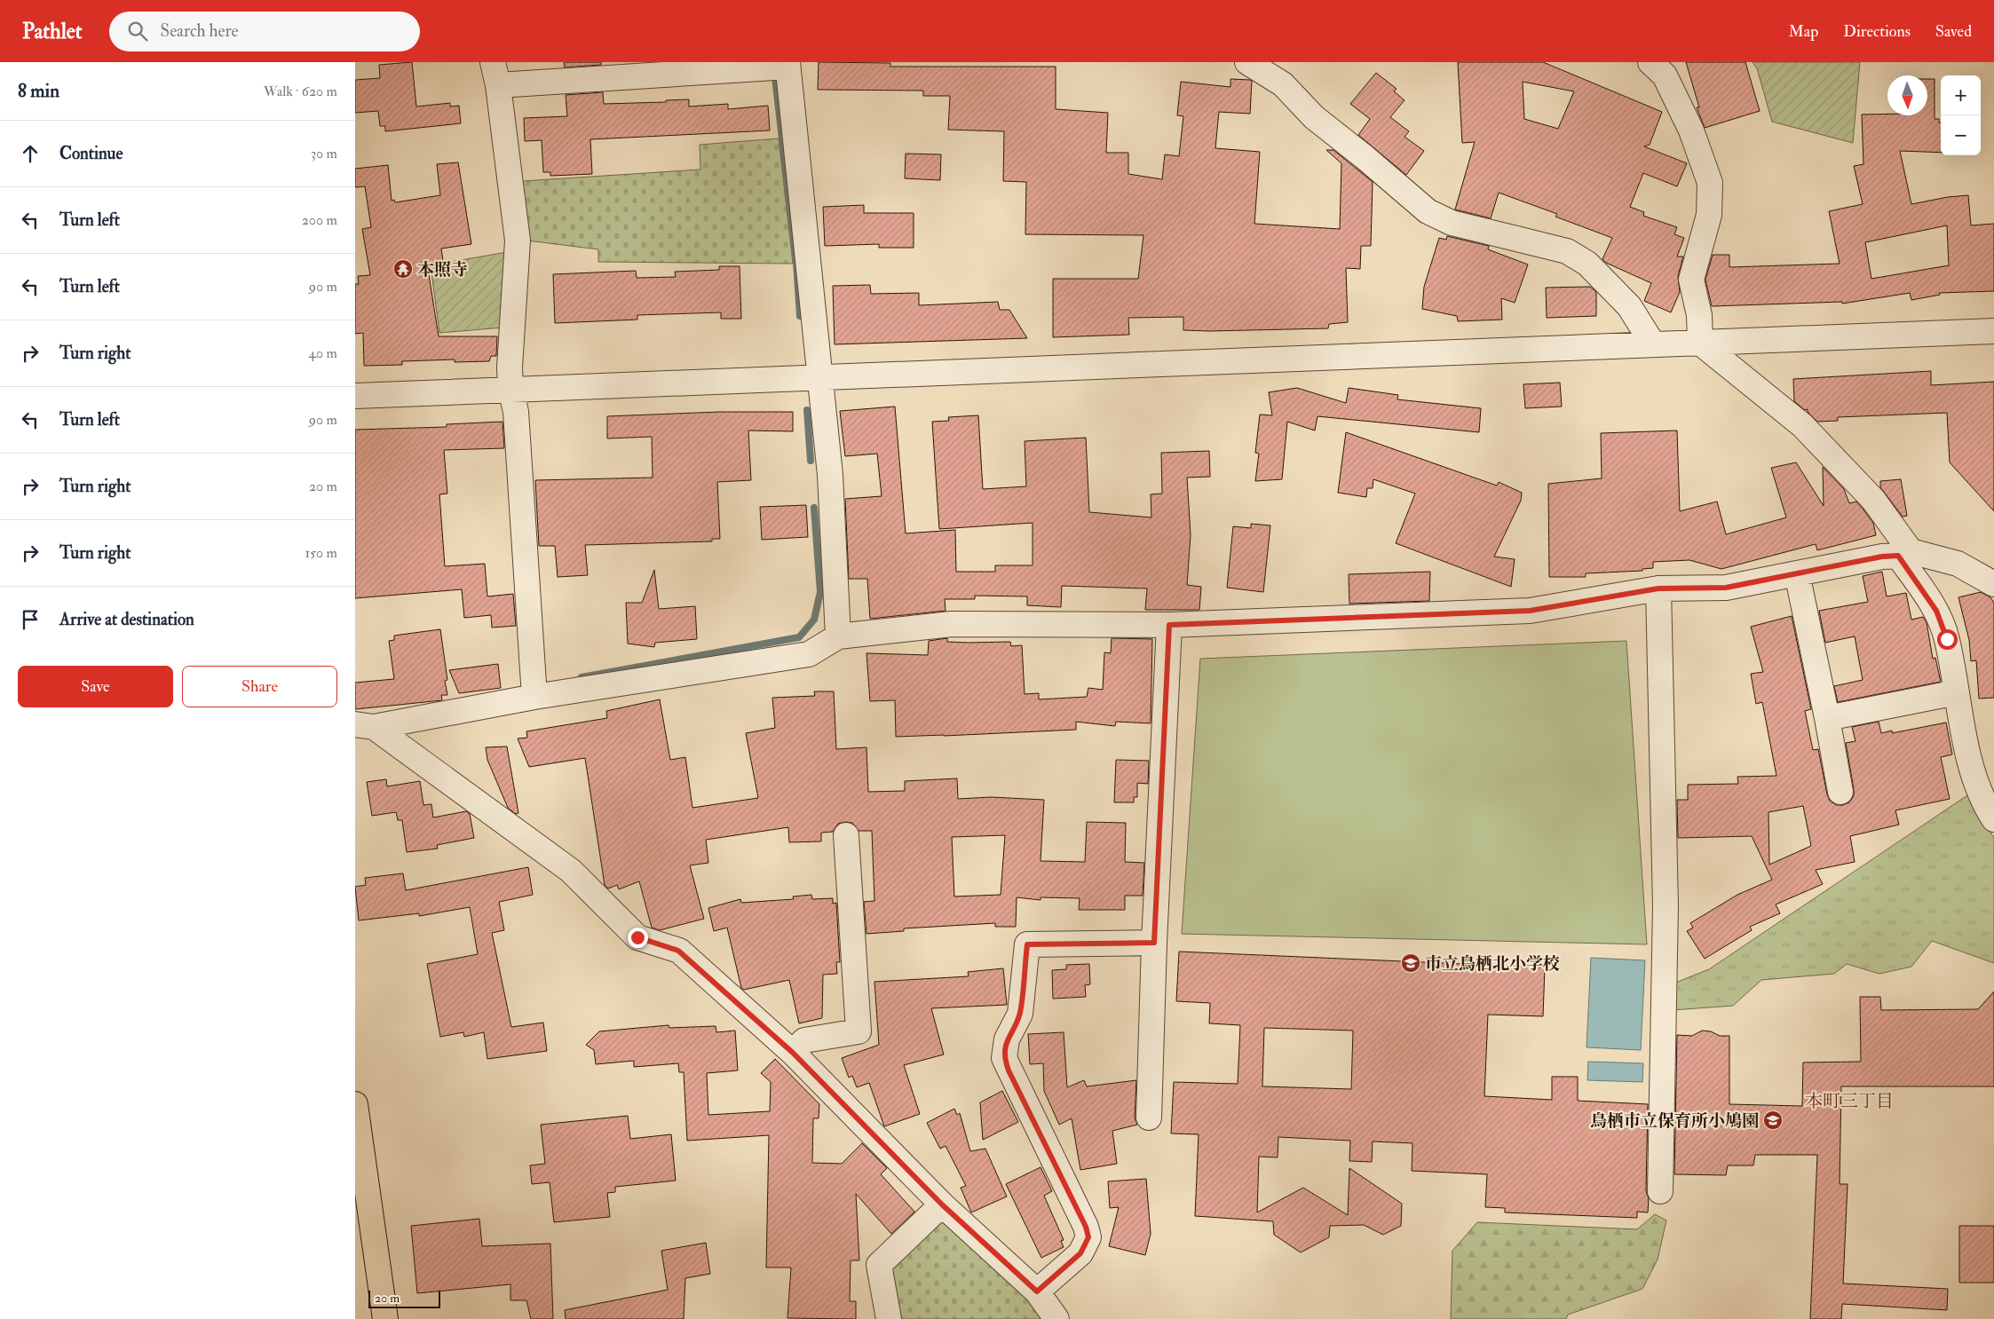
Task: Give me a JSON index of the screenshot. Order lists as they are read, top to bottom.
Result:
{
  "districts": ["本町三丁目"],
  "places": {
    "temple": ["本照寺"],
    "school or university": ["市立鳥栖北小学校", "鳥栖市立保育所小鳩園"]
  },
  "scale_bar": "20 m",
  "north": "bottom",
  "page": {
    "header": "Pathlet",
    "search": "Search here",
    "nav": ["Map", "Directions", "Saved"],
    "heading": ["8 min", "Walk · 620 m"],
    "map_buttons": ["+", "−"],
    "list": [
      ["Continue", "30 m"],
      ["Turn left", "200 m"],
      ["Turn left", "90 m"],
      ["Turn right", "40 m"],
      ["Turn left", "90 m"],
      ["Turn right", "20 m"],
      ["Turn right", "150 m"],
      "Arrive at destination"
    ],
    "buttons": ["Save", "Share"],
    "scale": "20 m"
  }
}
